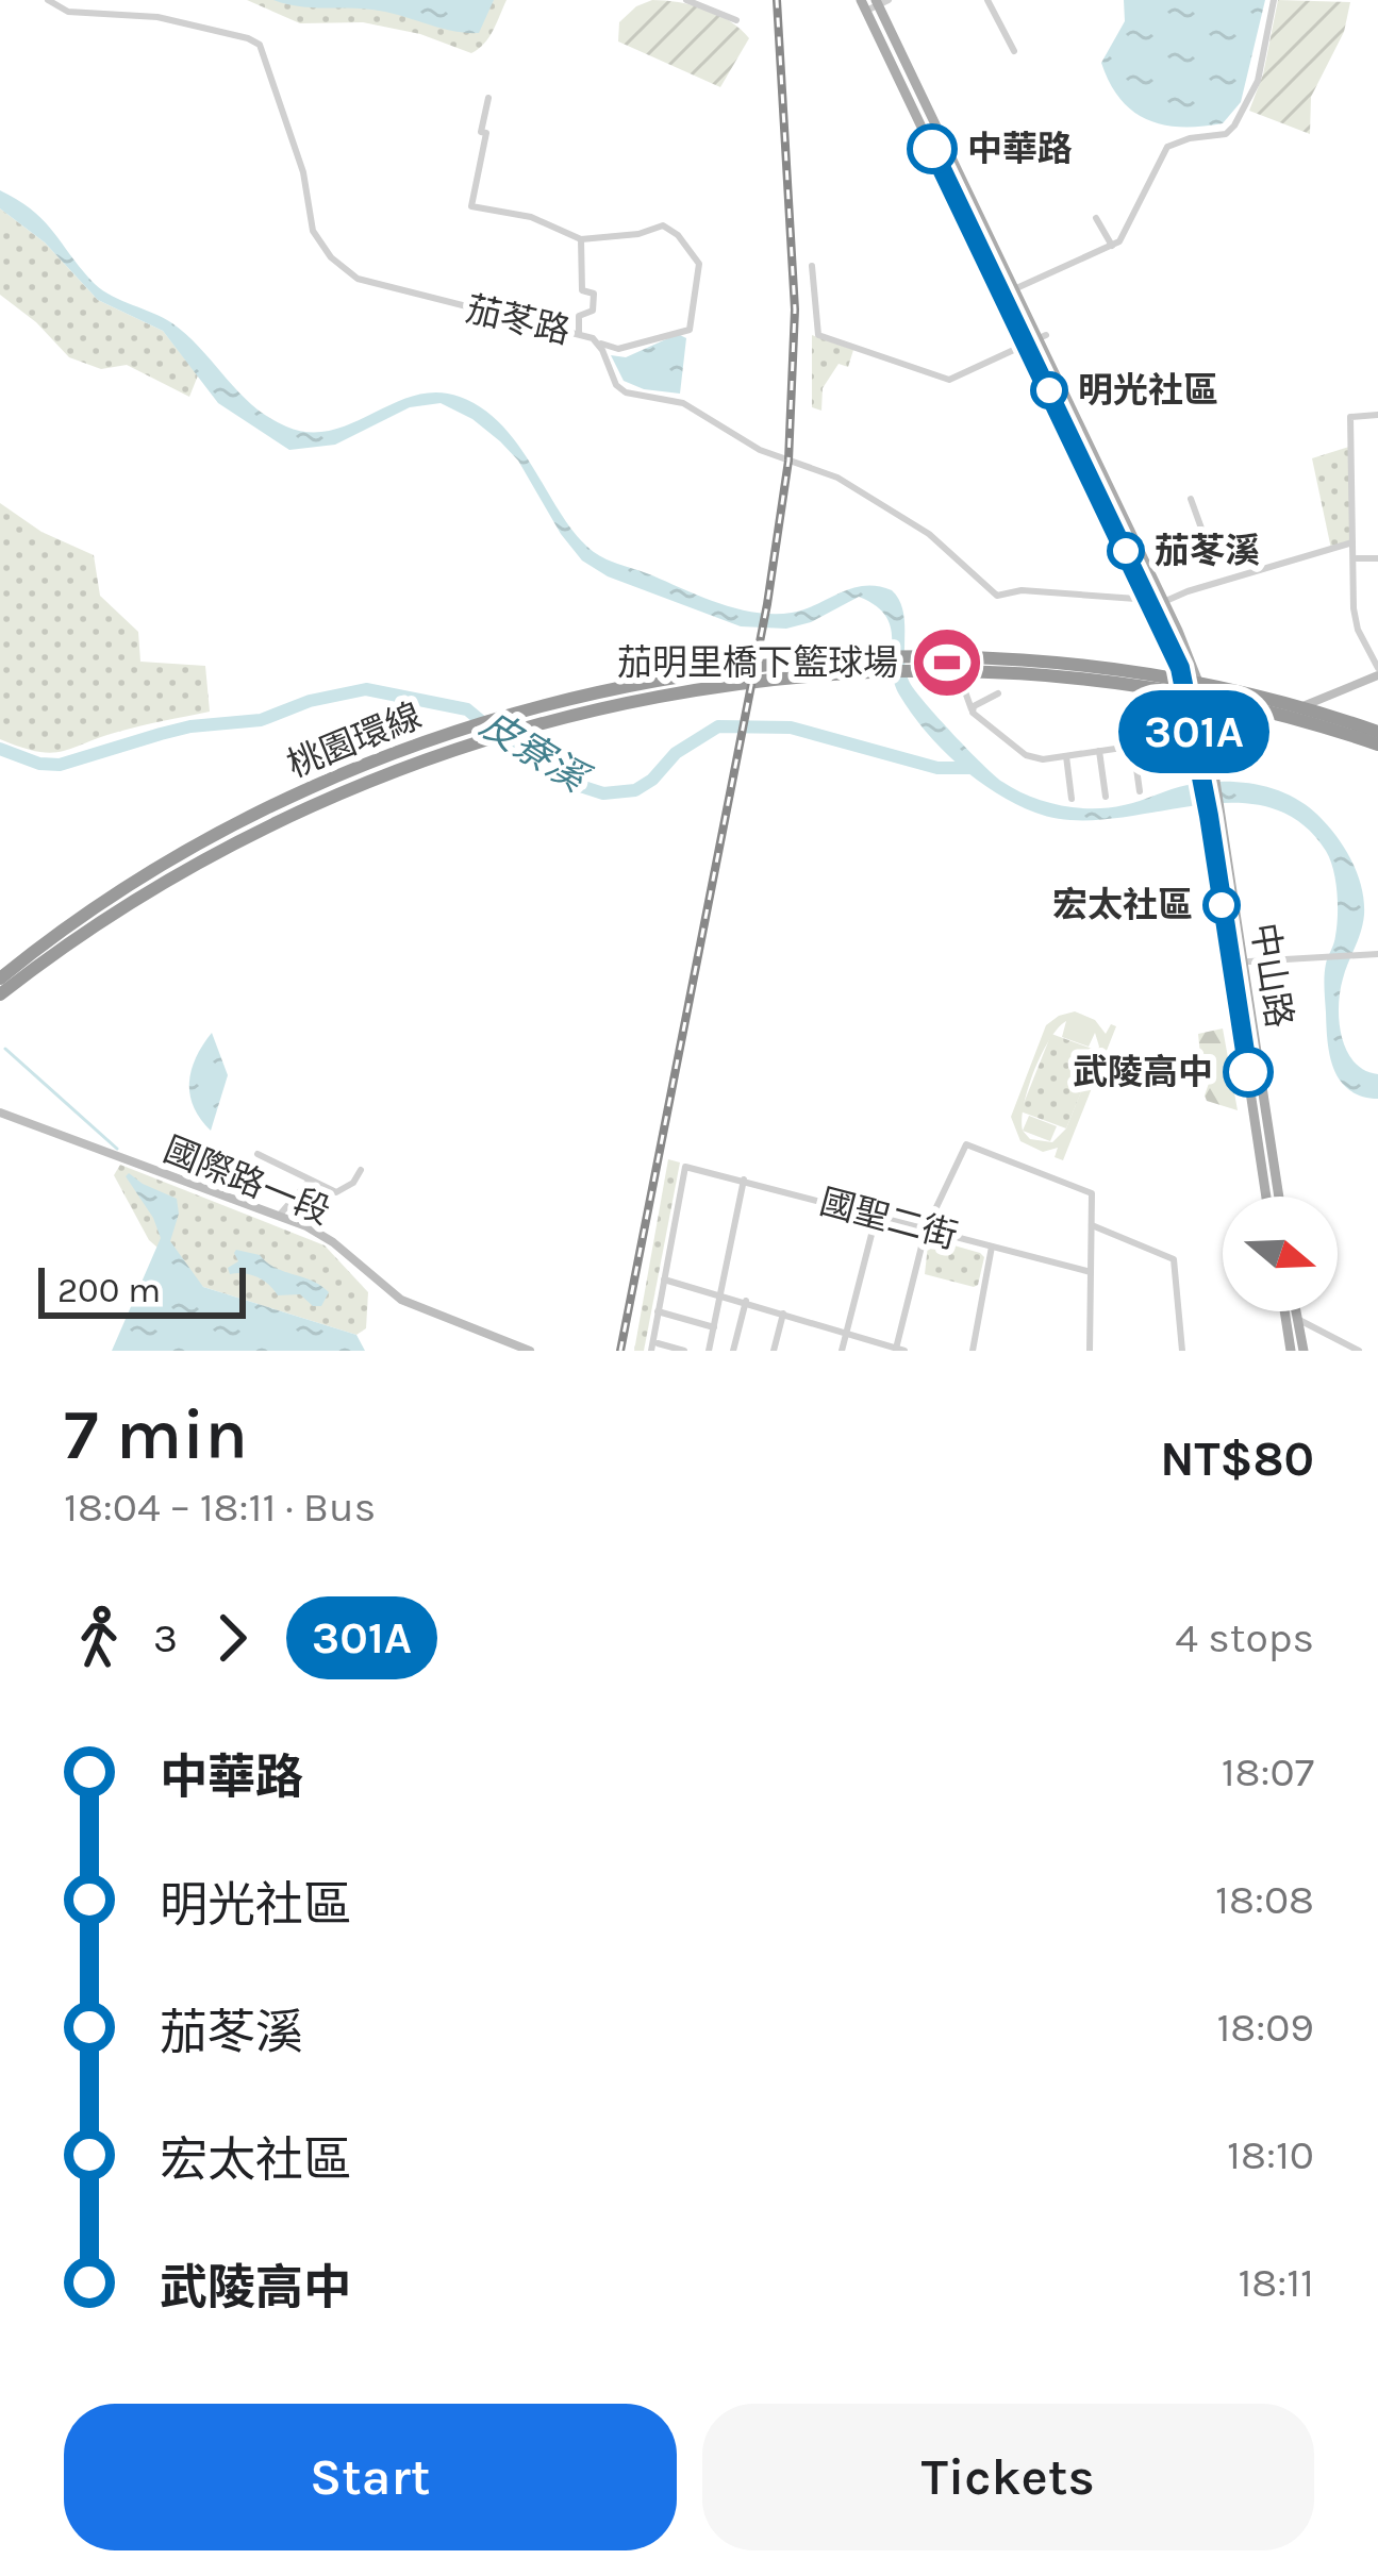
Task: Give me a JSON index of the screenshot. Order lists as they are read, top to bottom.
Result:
{
  "streets": {
    "highway": ["桃園環線"],
    "main road": ["中山路"],
    "street": ["茄苳路", "國際路一段", "國聖二街"]
  },
  "water": ["皮寮溪"],
  "places": {
    "other": [
      "中華路",
      "明光社區",
      "茄苳溪",
      "宏太社區",
      "武陵高中"
    ],
    "sports": ["茄明里橋下籃球場"]
  },
  "lines": ["bus line 301A"],
  "scale_bar": "200 m",
  "north": "right",
  "page": {
    "on_map": "301A",
    "scale": "200 m",
    "heading": ["7 min", "18:04 – 18:11 · Bus", "NT$80"],
    "legs": ["3", "301A", "4 stops"],
    "list": [
      {
        "name": "中華路",
        "value": "18:07"
      },
      {
        "name": "明光社區",
        "value": "18:08"
      },
      {
        "name": "茄苳溪",
        "value": "18:09"
      },
      {
        "name": "宏太社區",
        "value": "18:10"
      },
      {
        "name": "武陵高中",
        "value": "18:11"
      }
    ],
    "buttons": ["Start", "Tickets"]
  }
}
